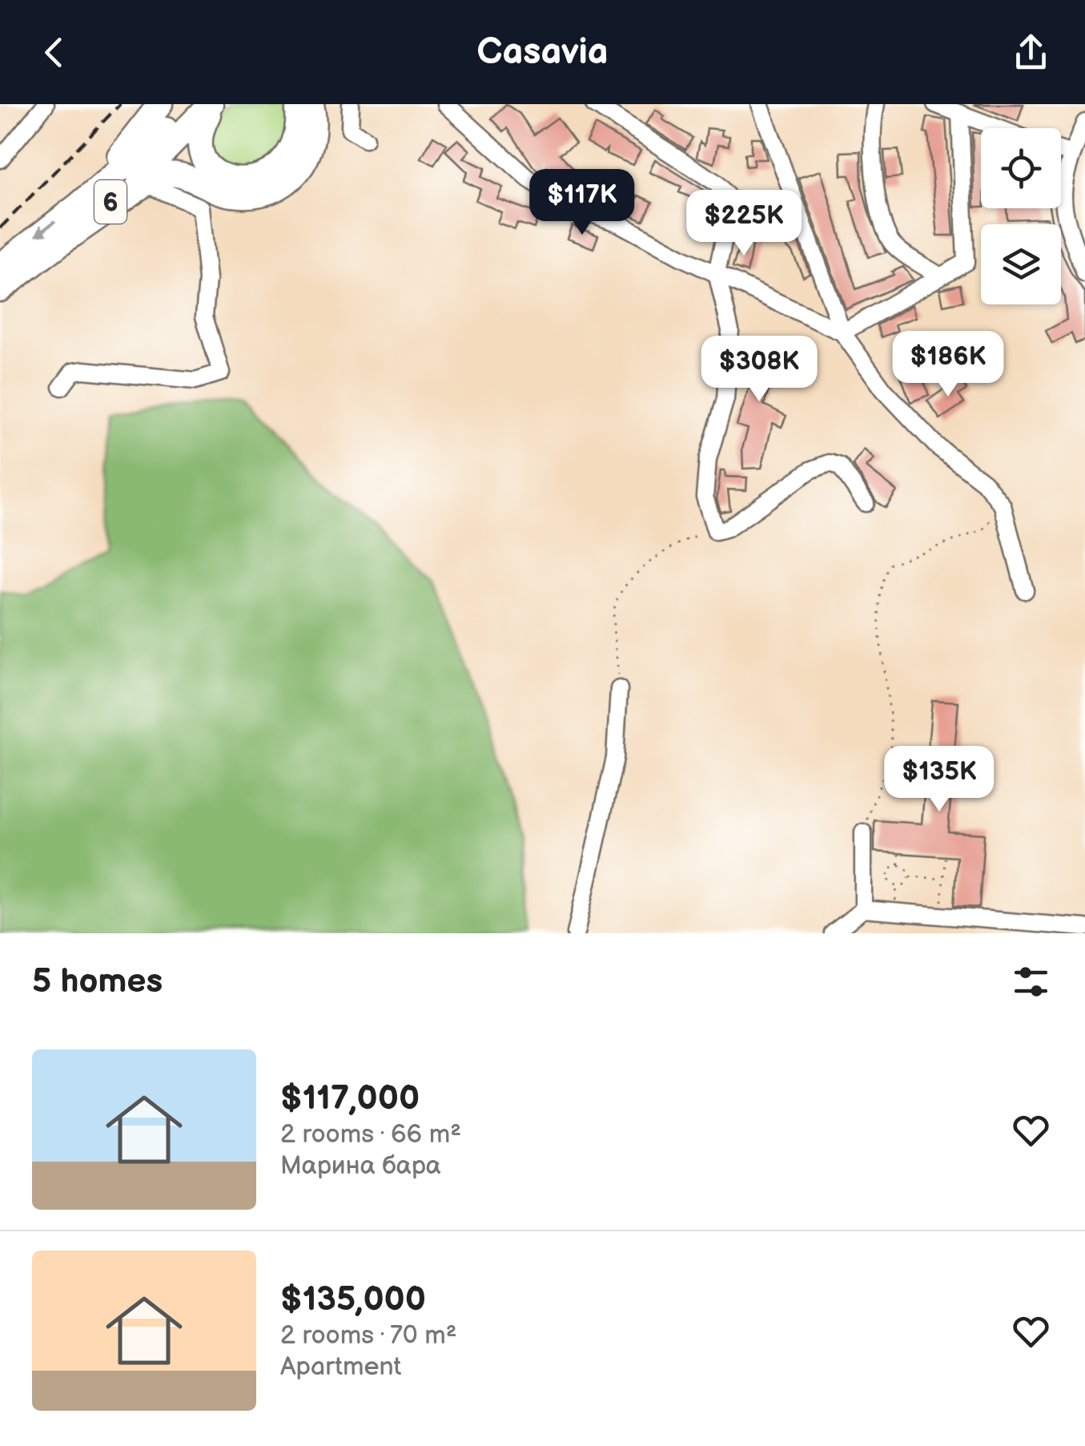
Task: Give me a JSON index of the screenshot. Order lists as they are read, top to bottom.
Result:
{
  "streets": {
    "highway": ["6"]
  },
  "page": {
    "header": "Casavia",
    "price": [
      "$117K",
      "$225K",
      "$186K",
      "$308K",
      "$135K"
    ],
    "heading": "5 homes",
    "list": [
      {
        "name": "$117,000",
        "note": "2 rooms · 66 m² · Марина бара"
      },
      {
        "name": "$135,000",
        "note": "2 rooms · 70 m² · Apartment"
      }
    ]
  }
}
